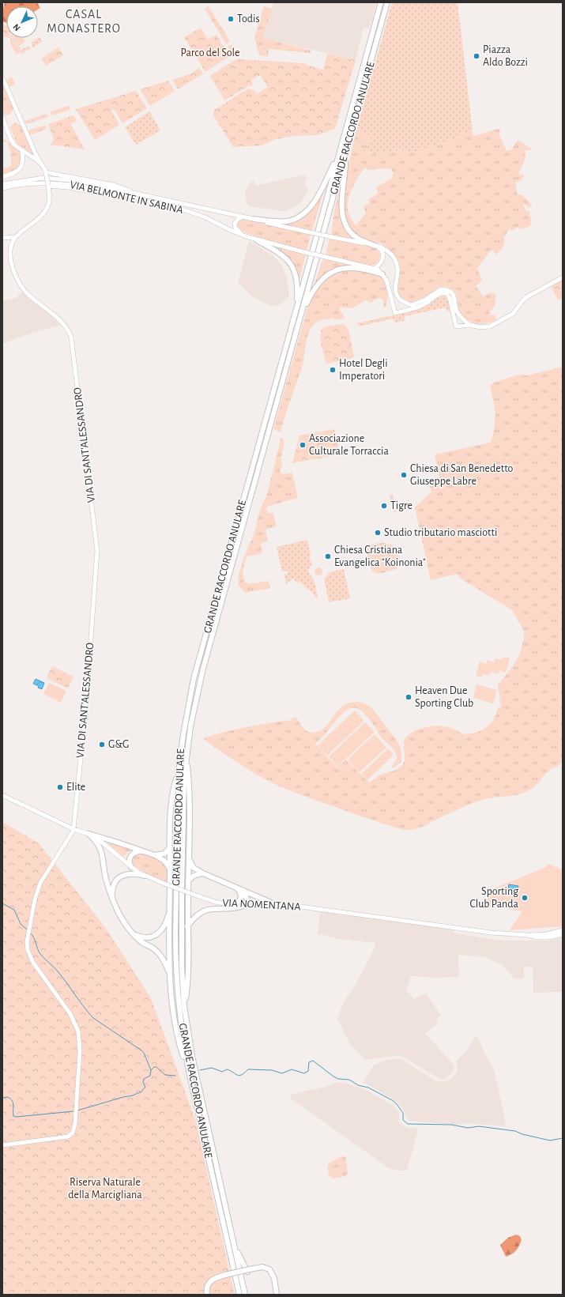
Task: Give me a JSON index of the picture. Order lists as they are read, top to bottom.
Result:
{
  "streets": {
    "highway": ["GRANDE RACCORDO ANULARE"],
    "street": ["VIA BELMONTE IN SABINA", "VIA DI SANT'ALESSANDRO", "VIA NOMENTANA"]
  },
  "crossings": [
    ["VIA DI SANT'ALESSANDRO", "VIA NOMENTANA"]
  ],
  "districts": ["CASAL MONASTERO"],
  "parks": ["Parco del Sole", "Riserva Naturale della Marcigliana"],
  "places": [
    "Todis",
    "Piazza Aldo Bozzi",
    "Hotel Degli Imperatori",
    "Associazione Culturale Torraccia",
    "Chiesa di San Benedetto Giuseppe Labre",
    "Tigre",
    "Studio tributario masciotti",
    "Chiesa Cristiana Evangelica \"Koinonia\"",
    "Heaven Due Sporting Club",
    "G&G",
    "Elite",
    "Sporting Club Panda"
  ],
  "north": "bottom left"
}
